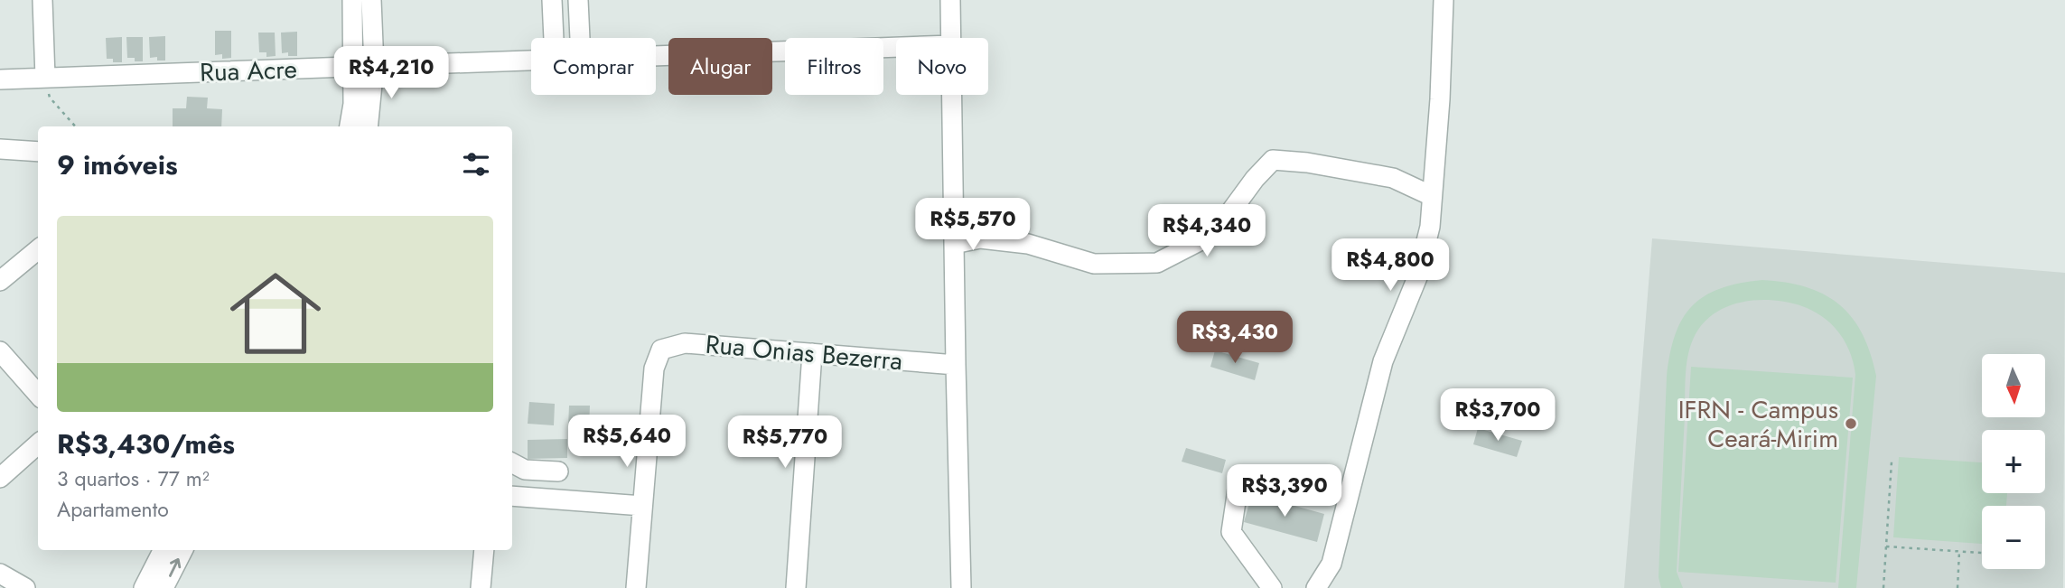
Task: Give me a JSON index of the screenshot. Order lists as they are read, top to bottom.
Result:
{
  "streets": {
    "street": ["Rua Acre", "Rua Onias Bezerra"]
  },
  "places": ["IFRN - Campus Ceará-Mirim"],
  "north": "bottom",
  "page": {
    "chip": [
      "Comprar",
      "Alugar",
      "Filtros",
      "Novo"
    ],
    "price": [
      "R$4,210",
      "R$5,570",
      "R$4,340",
      "R$4,800",
      "R$3,430",
      "R$3,700",
      "R$5,640",
      "R$5,770",
      "R$3,390"
    ],
    "heading": "9 imóveis",
    "list": [
      {
        "name": "R$3,430/mês",
        "note": "3 quartos · 77 m² · Apartamento"
      }
    ],
    "map_buttons": ["+", "−"]
  }
}
